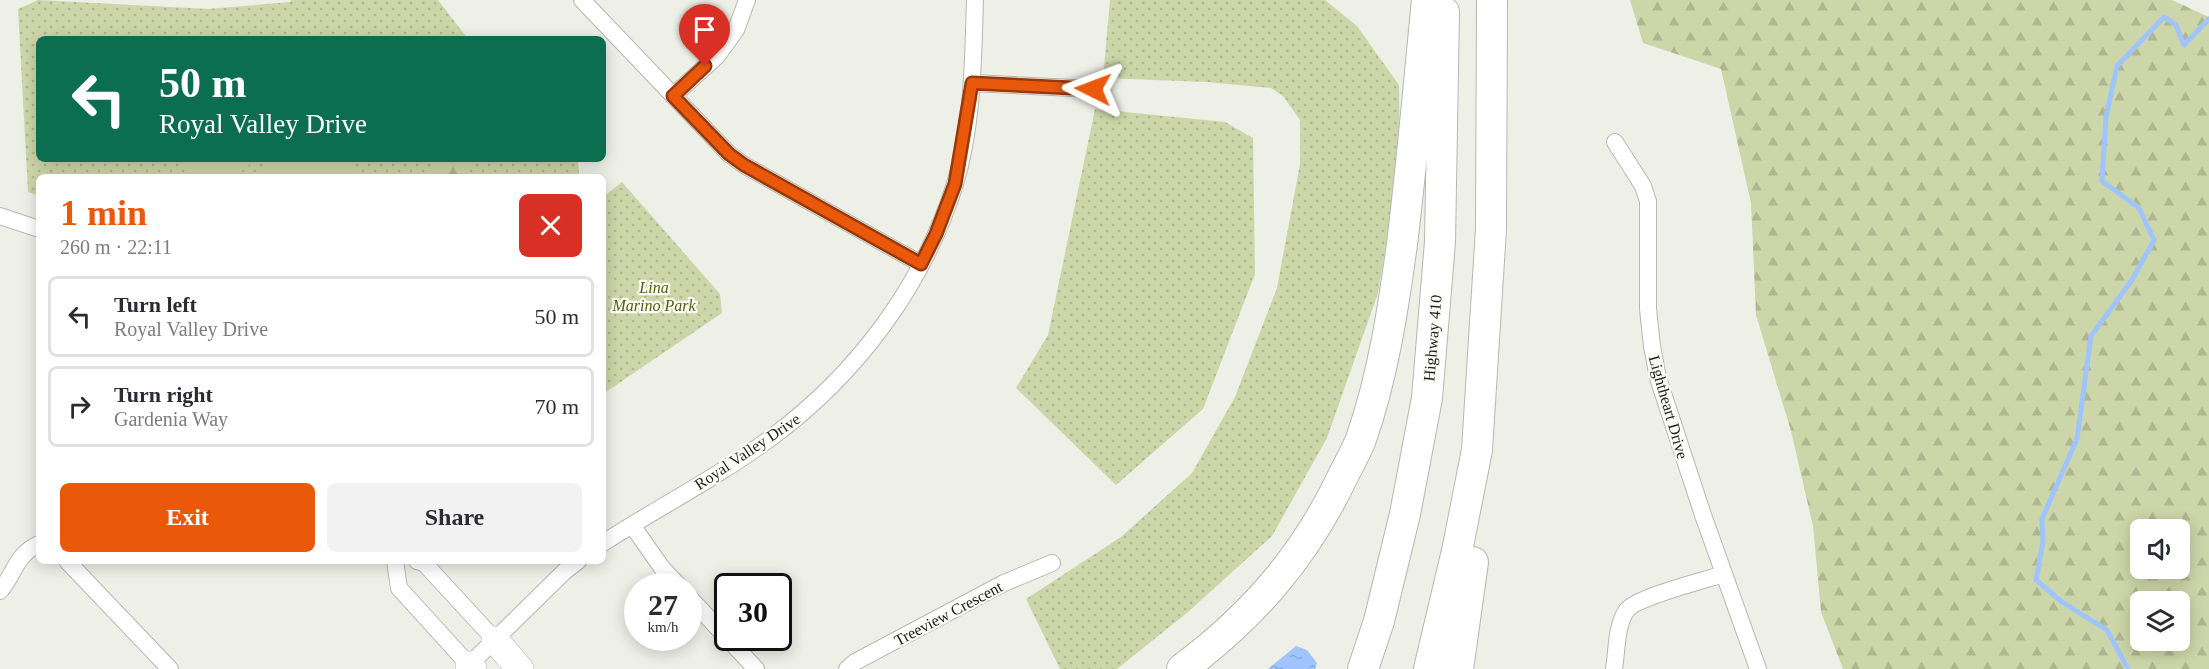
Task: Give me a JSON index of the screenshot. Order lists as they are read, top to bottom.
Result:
{
  "streets": {
    "highway": ["Highway 410"],
    "street": ["Lightheart Drive", "Royal Valley Drive", "Treeview Crescent"]
  },
  "parks": ["Lina Marino Park"],
  "page": {
    "turn": ["50 m", "Royal Valley Drive"],
    "heading": ["1 min", "260 m · 22:11"],
    "list": [
      {
        "name": "Turn left",
        "note": "Royal Valley Drive",
        "value": "50 m"
      },
      {
        "name": "Turn right",
        "note": "Gardenia Way",
        "value": "70 m"
      }
    ],
    "buttons": ["Exit", "Share"],
    "speed": "27 km/h",
    "limit": "30"
  }
}
